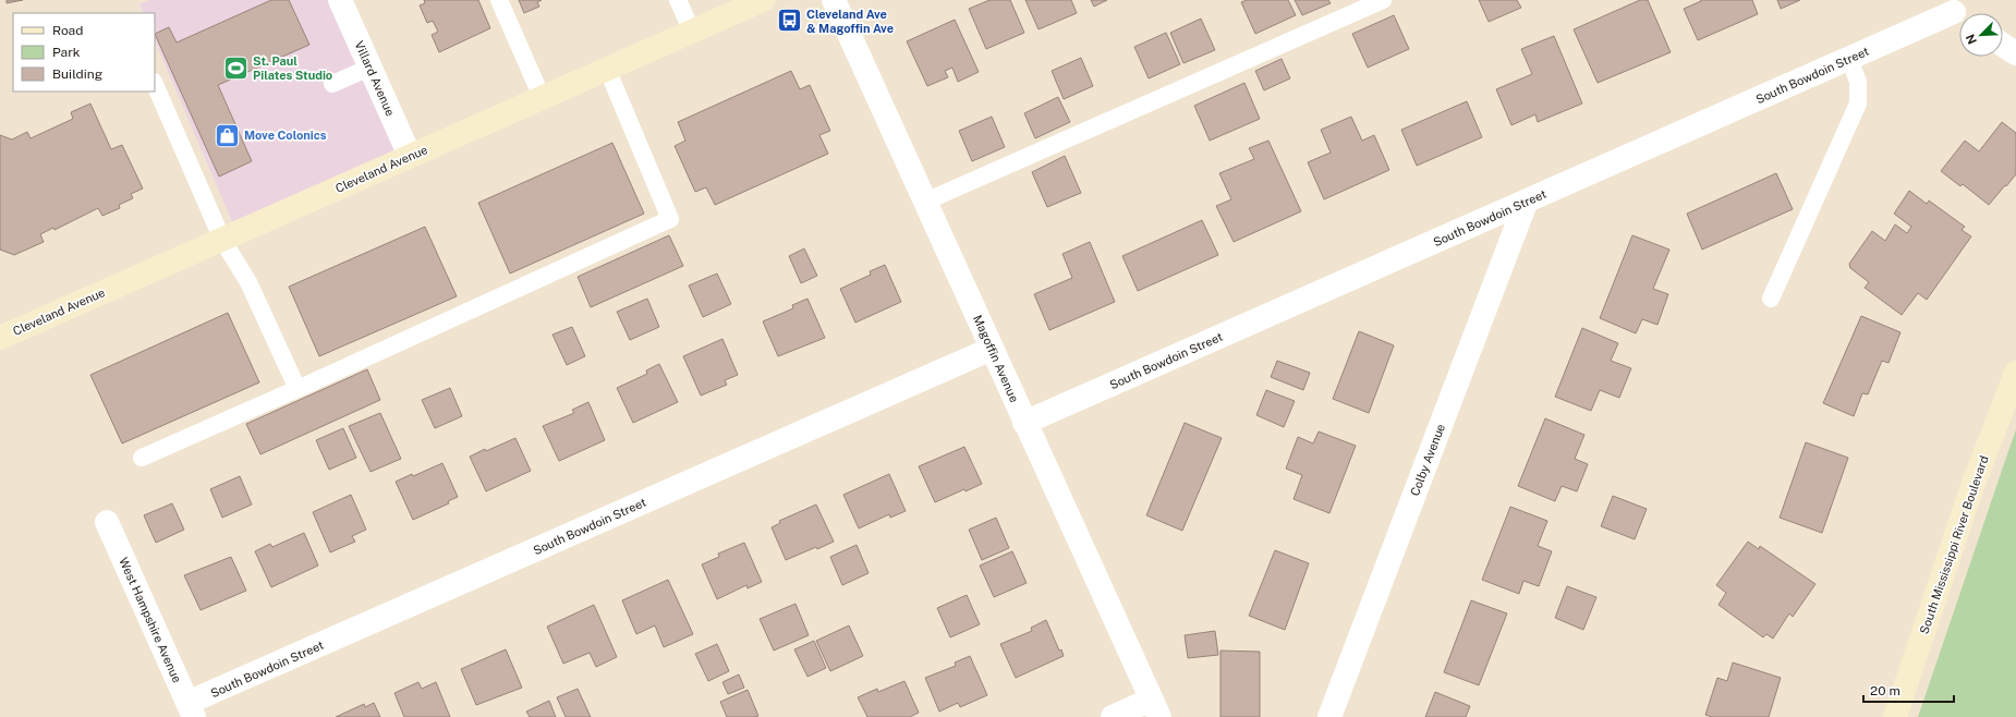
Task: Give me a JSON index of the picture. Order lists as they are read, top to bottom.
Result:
{
  "streets": {
    "street": [
      "South Bowdoin Street",
      "Villard Avenue",
      "Cleveland Avenue",
      "Magoffin Avenue",
      "Colby Avenue",
      "South Mississippi River Boulevard",
      "West Hampshire Avenue"
    ]
  },
  "crossings": [
    ["South Bowdoin Street", "Magoffin Avenue"],
    ["South Bowdoin Street", "Colby Avenue"],
    ["South Bowdoin Street", "West Hampshire Avenue"],
    ["Villard Avenue", "Cleveland Avenue"]
  ],
  "places": {
    "bus stop": ["Cleveland Ave & Magoffin Ave"],
    "sports": ["St. Paul Pilates Studio"],
    "shop": ["Move Colonics"]
  },
  "legend": ["Road", "Park", "Building"],
  "scale_bar": "20 m",
  "north": "bottom left"
}
